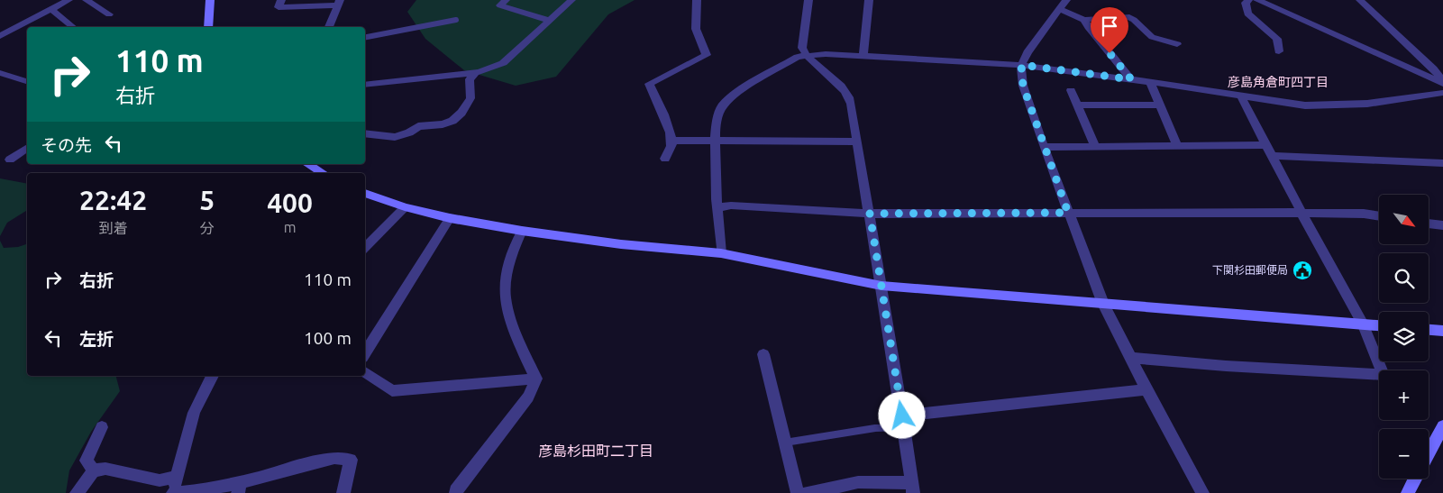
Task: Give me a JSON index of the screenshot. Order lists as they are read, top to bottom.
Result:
{
  "districts": ["彦島角倉町四丁目", "彦島杉田町二丁目"],
  "places": {
    "public building": ["下関杉田郵便局"]
  },
  "north": "bottom right",
  "page": {
    "turn": ["110 m", "右折"],
    "then": "その先",
    "eta": [
      "22:42",
      "到着",
      "5",
      "分",
      "400",
      "m"
    ],
    "map_buttons": ["+", "−"],
    "list": [
      {
        "name": "右折",
        "value": "110 m"
      },
      {
        "name": "左折",
        "value": "100 m"
      }
    ]
  }
}
